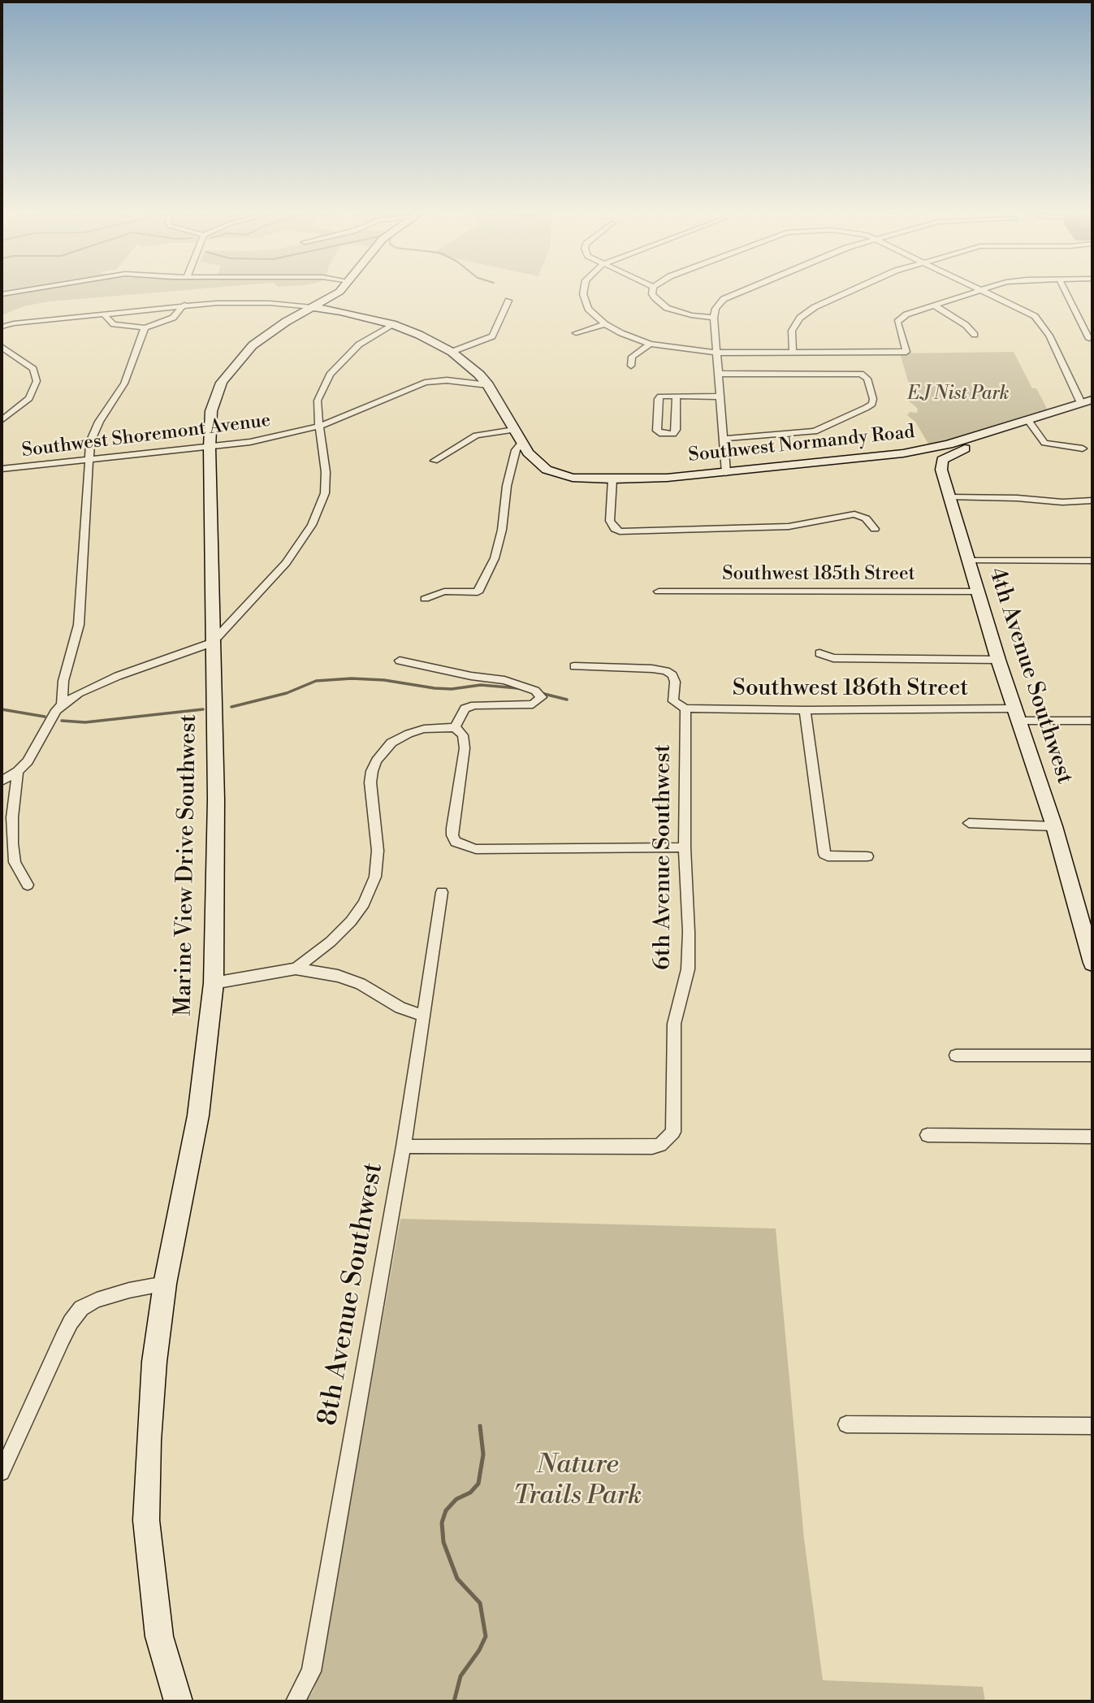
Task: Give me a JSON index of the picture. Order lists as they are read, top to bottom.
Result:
{
  "streets": {
    "street": [
      "Southwest Shoremont Avenue",
      "Southwest Normandy Road",
      "Southwest 185th Street",
      "4th Avenue Southwest",
      "Southwest 186th Street",
      "6th Avenue Southwest",
      "Marine View Drive Southwest",
      "8th Avenue Southwest"
    ]
  },
  "crossings": [
    ["Southwest Shoremont Avenue", "Southwest Normandy Road"],
    ["Southwest Shoremont Avenue", "Marine View Drive Southwest"],
    ["Southwest Normandy Road", "4th Avenue Southwest"],
    ["Southwest Normandy Road", "Marine View Drive Southwest"],
    ["Southwest 185th Street", "4th Avenue Southwest"],
    ["4th Avenue Southwest", "Southwest 186th Street"],
    ["Southwest 186th Street", "6th Avenue Southwest"],
    ["6th Avenue Southwest", "8th Avenue Southwest"]
  ],
  "parks": ["E.J Nist Park", "Nature Trails Park"]
}
